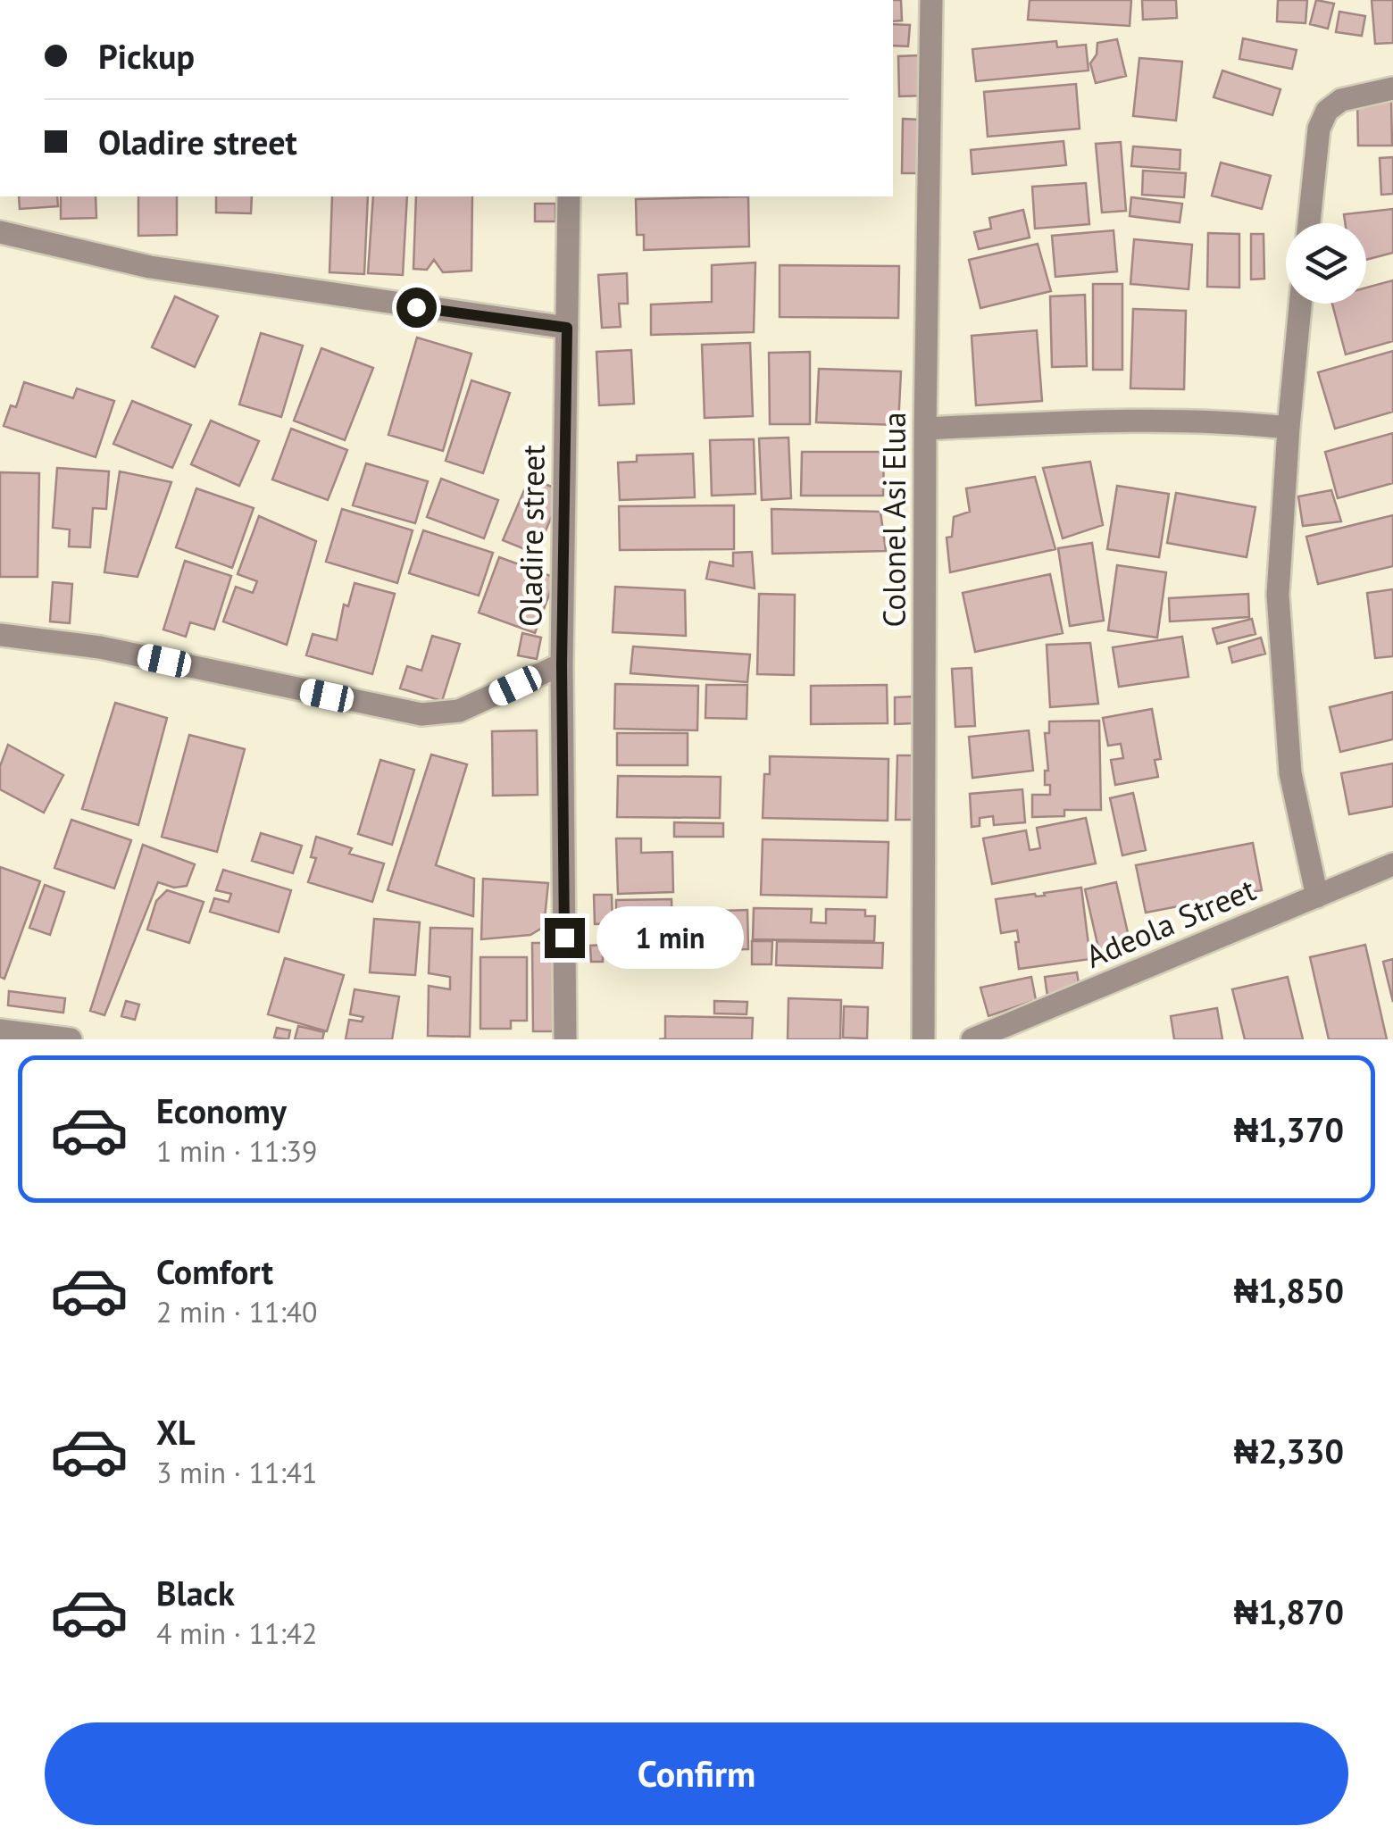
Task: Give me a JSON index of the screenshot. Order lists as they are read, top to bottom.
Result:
{
  "streets": {
    "street": ["Colonel Asi Elua", "Oladire street", "Adeola Street"]
  },
  "page": {
    "banner": ["Pickup", "Oladire street"],
    "bubble": "1 min",
    "list": [
      {
        "name": "Economy",
        "note": "1 min · 11:39",
        "value": "₦1,370"
      },
      {
        "name": "Comfort",
        "note": "2 min · 11:40",
        "value": "₦1,850"
      },
      {
        "name": "XL",
        "note": "3 min · 11:41",
        "value": "₦2,330"
      },
      {
        "name": "Black",
        "note": "4 min · 11:42",
        "value": "₦1,870"
      }
    ],
    "buttons": "Confirm"
  }
}
